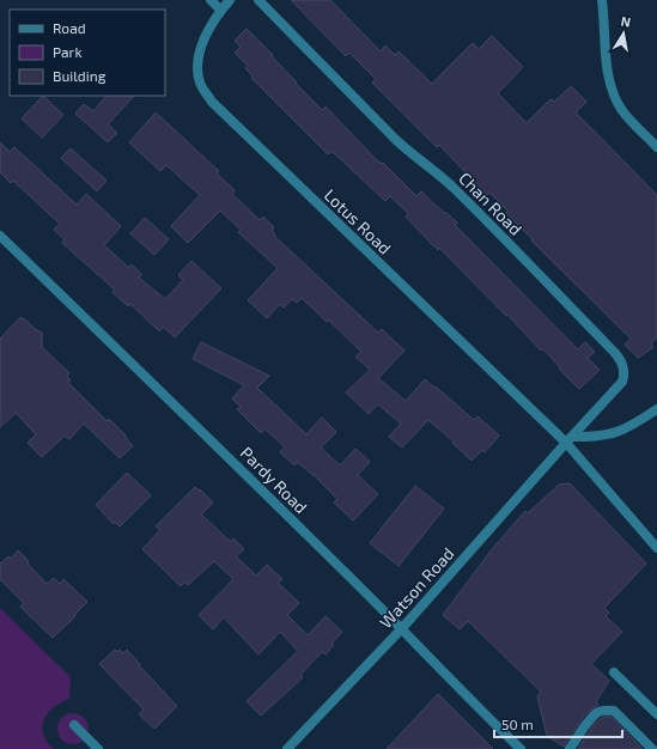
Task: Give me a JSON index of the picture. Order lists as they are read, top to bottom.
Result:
{
  "streets": {
    "street": [
      "Chan Road",
      "Lotus Road",
      "Pardy Road",
      "Watson Road"
    ]
  },
  "crossings": [
    ["Chan Road", "Lotus Road"],
    ["Chan Road", "Watson Road"],
    ["Lotus Road", "Watson Road"],
    ["Pardy Road", "Watson Road"]
  ],
  "legend": ["Road", "Park", "Building"],
  "scale_bar": "50 m",
  "north": "top"
}
